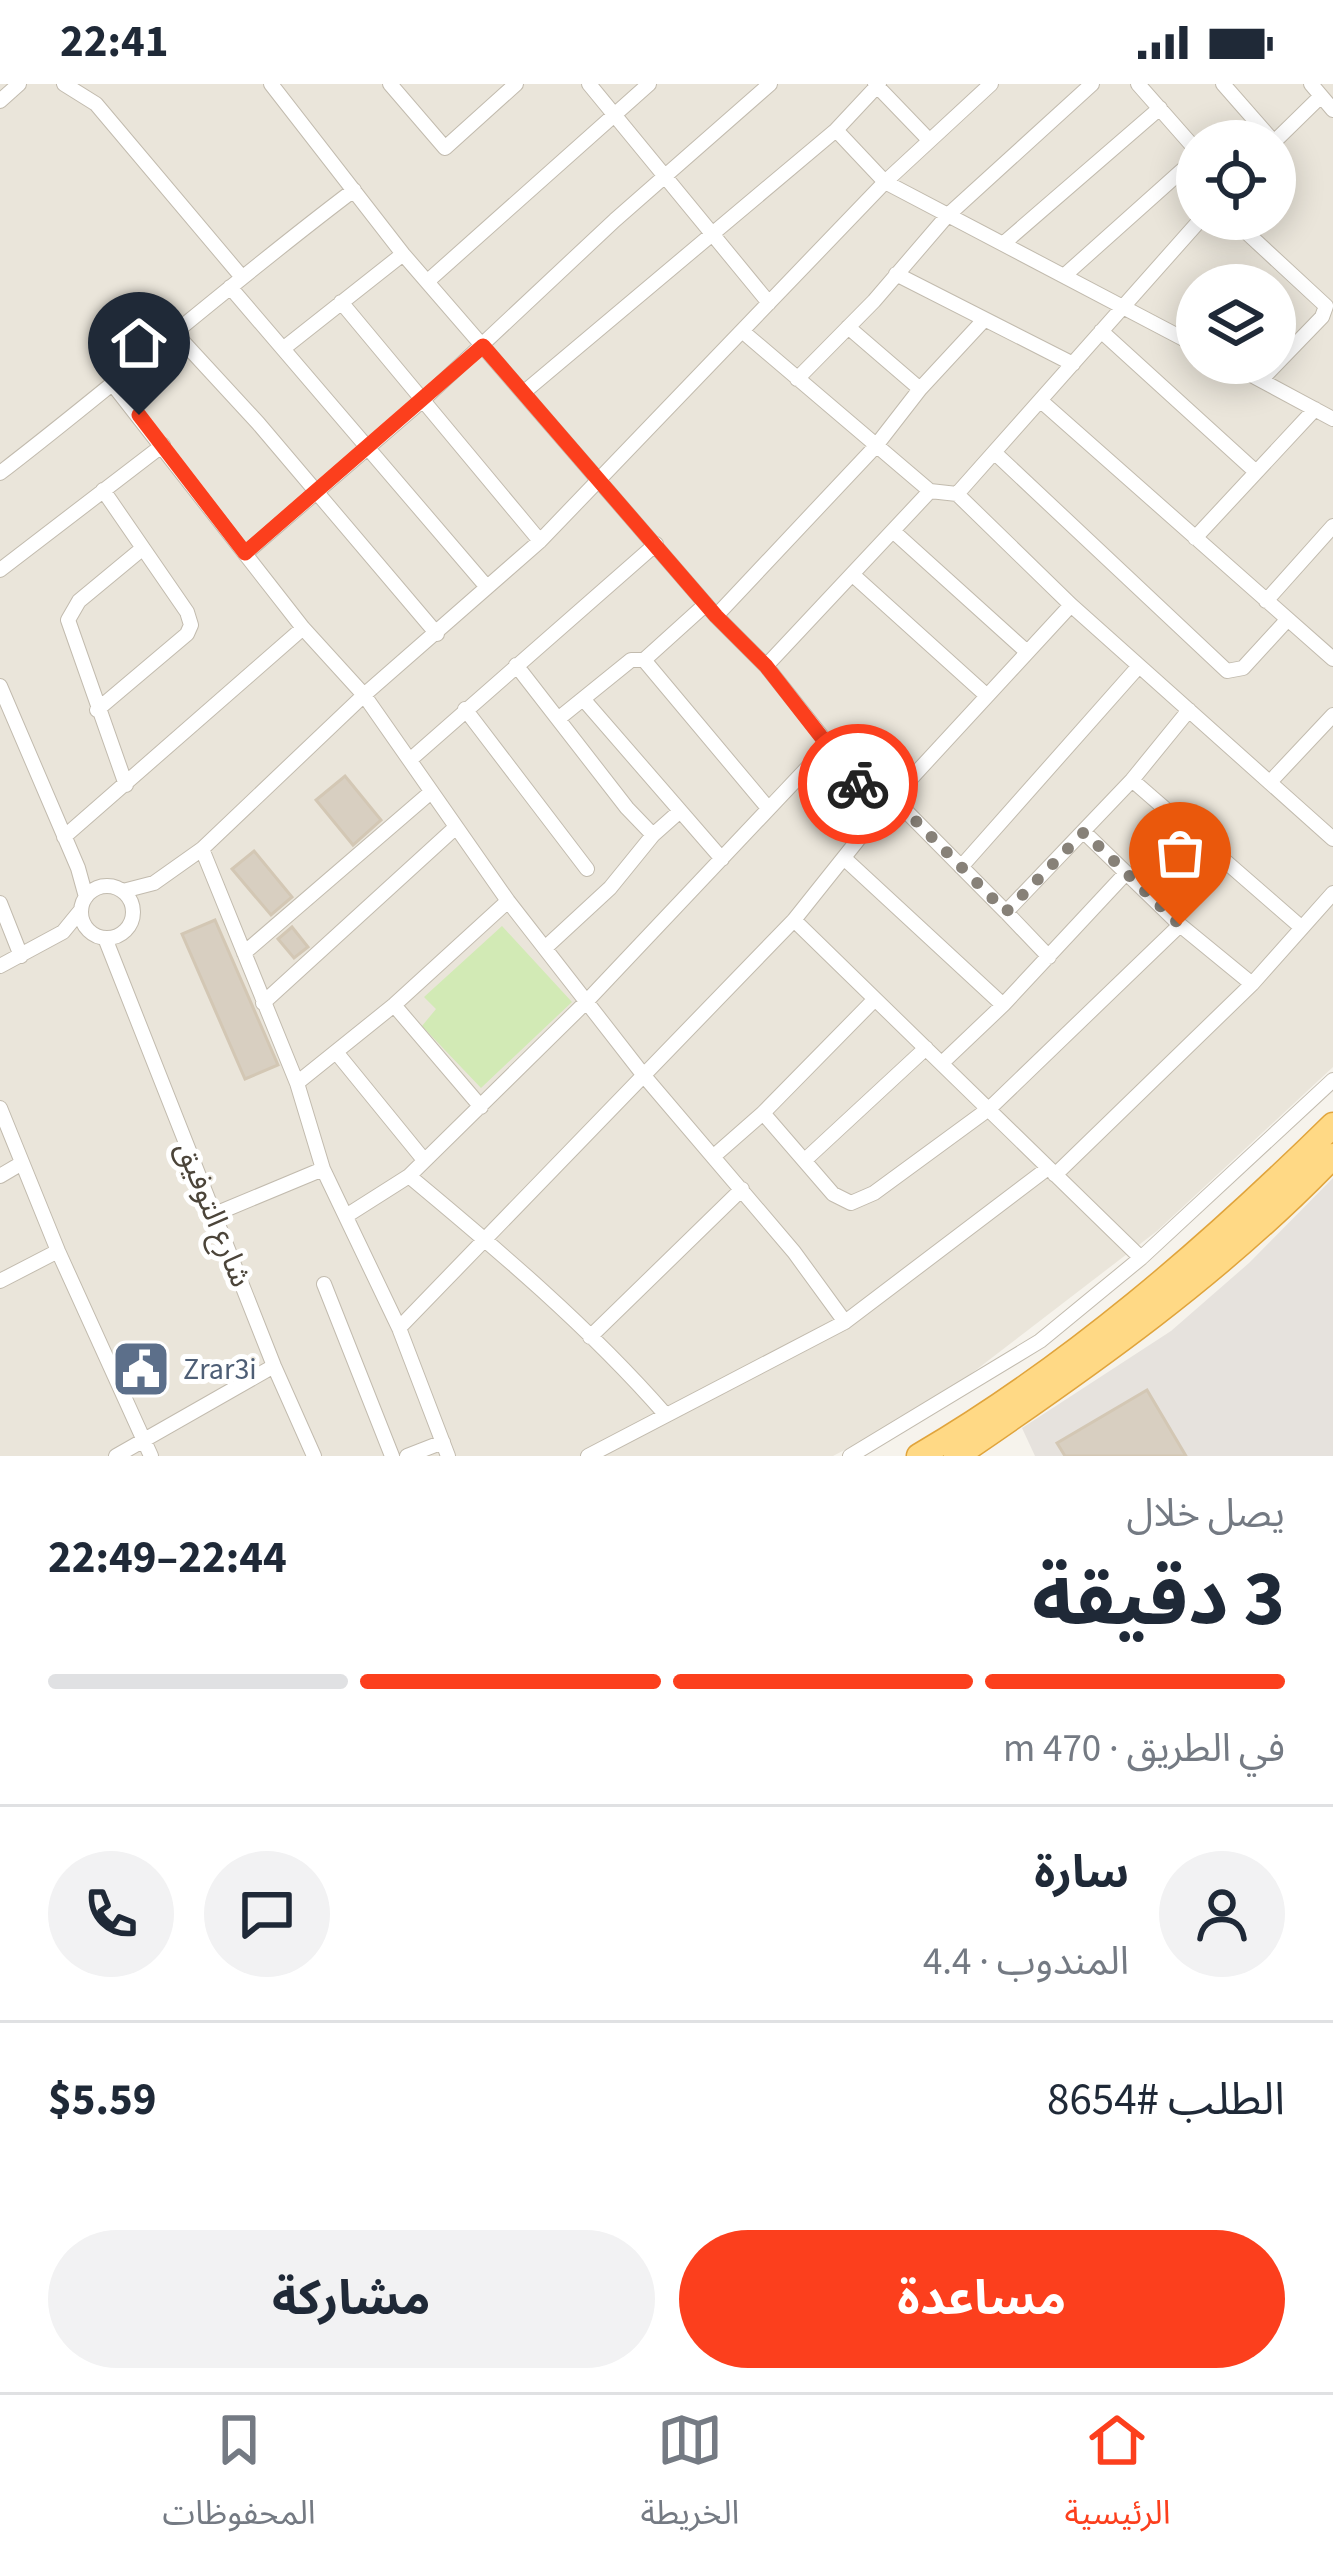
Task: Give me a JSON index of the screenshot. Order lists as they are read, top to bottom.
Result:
{
  "streets": {
    "street": ["شارع التوفيق"]
  },
  "places": {
    "public building": ["Zrar3i"]
  },
  "page": {
    "status": "22:41",
    "heading": ["3 دقيقة", "يصل خلال", "22:44–22:49"],
    "panel": [
      "سارة",
      "المندوب · 4.4",
      "الطلب #8654",
      "$5.59"
    ],
    "bar": "في الطريق · 470 m",
    "buttons": ["مساعدة", "مشاركة"],
    "tabs": ["الرئيسية", "الخريطة", "المحفوظات"]
  }
}
